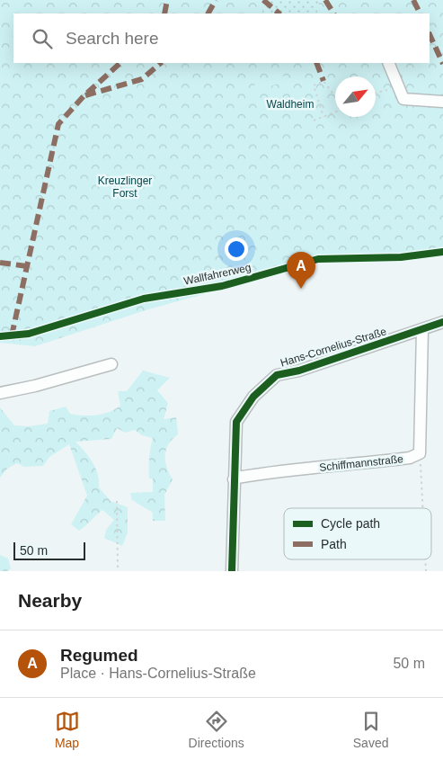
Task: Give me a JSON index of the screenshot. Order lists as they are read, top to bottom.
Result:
{
  "streets": {
    "street": ["Hans-Cornelius-Straße", "Schiffmannstraße"],
    "cycle path": ["Wallfahrerweg"]
  },
  "crossings": [
    ["Hans-Cornelius-Straße", "Schiffmannstraße"]
  ],
  "parks": ["Waldheim", "Kreuzlinger Forst"],
  "legend": ["Cycle path", "Path"],
  "scale_bar": "50 m",
  "north": "top right",
  "page": {
    "search": "Search here",
    "pins": "A",
    "scale": "50 m",
    "heading": "Nearby",
    "list": [
      {
        "mark": "A",
        "name": "Regumed",
        "note": "Place · Hans-Cornelius-Straße",
        "value": "50 m"
      }
    ],
    "nav": ["Map", "Directions", "Saved"]
  }
}
